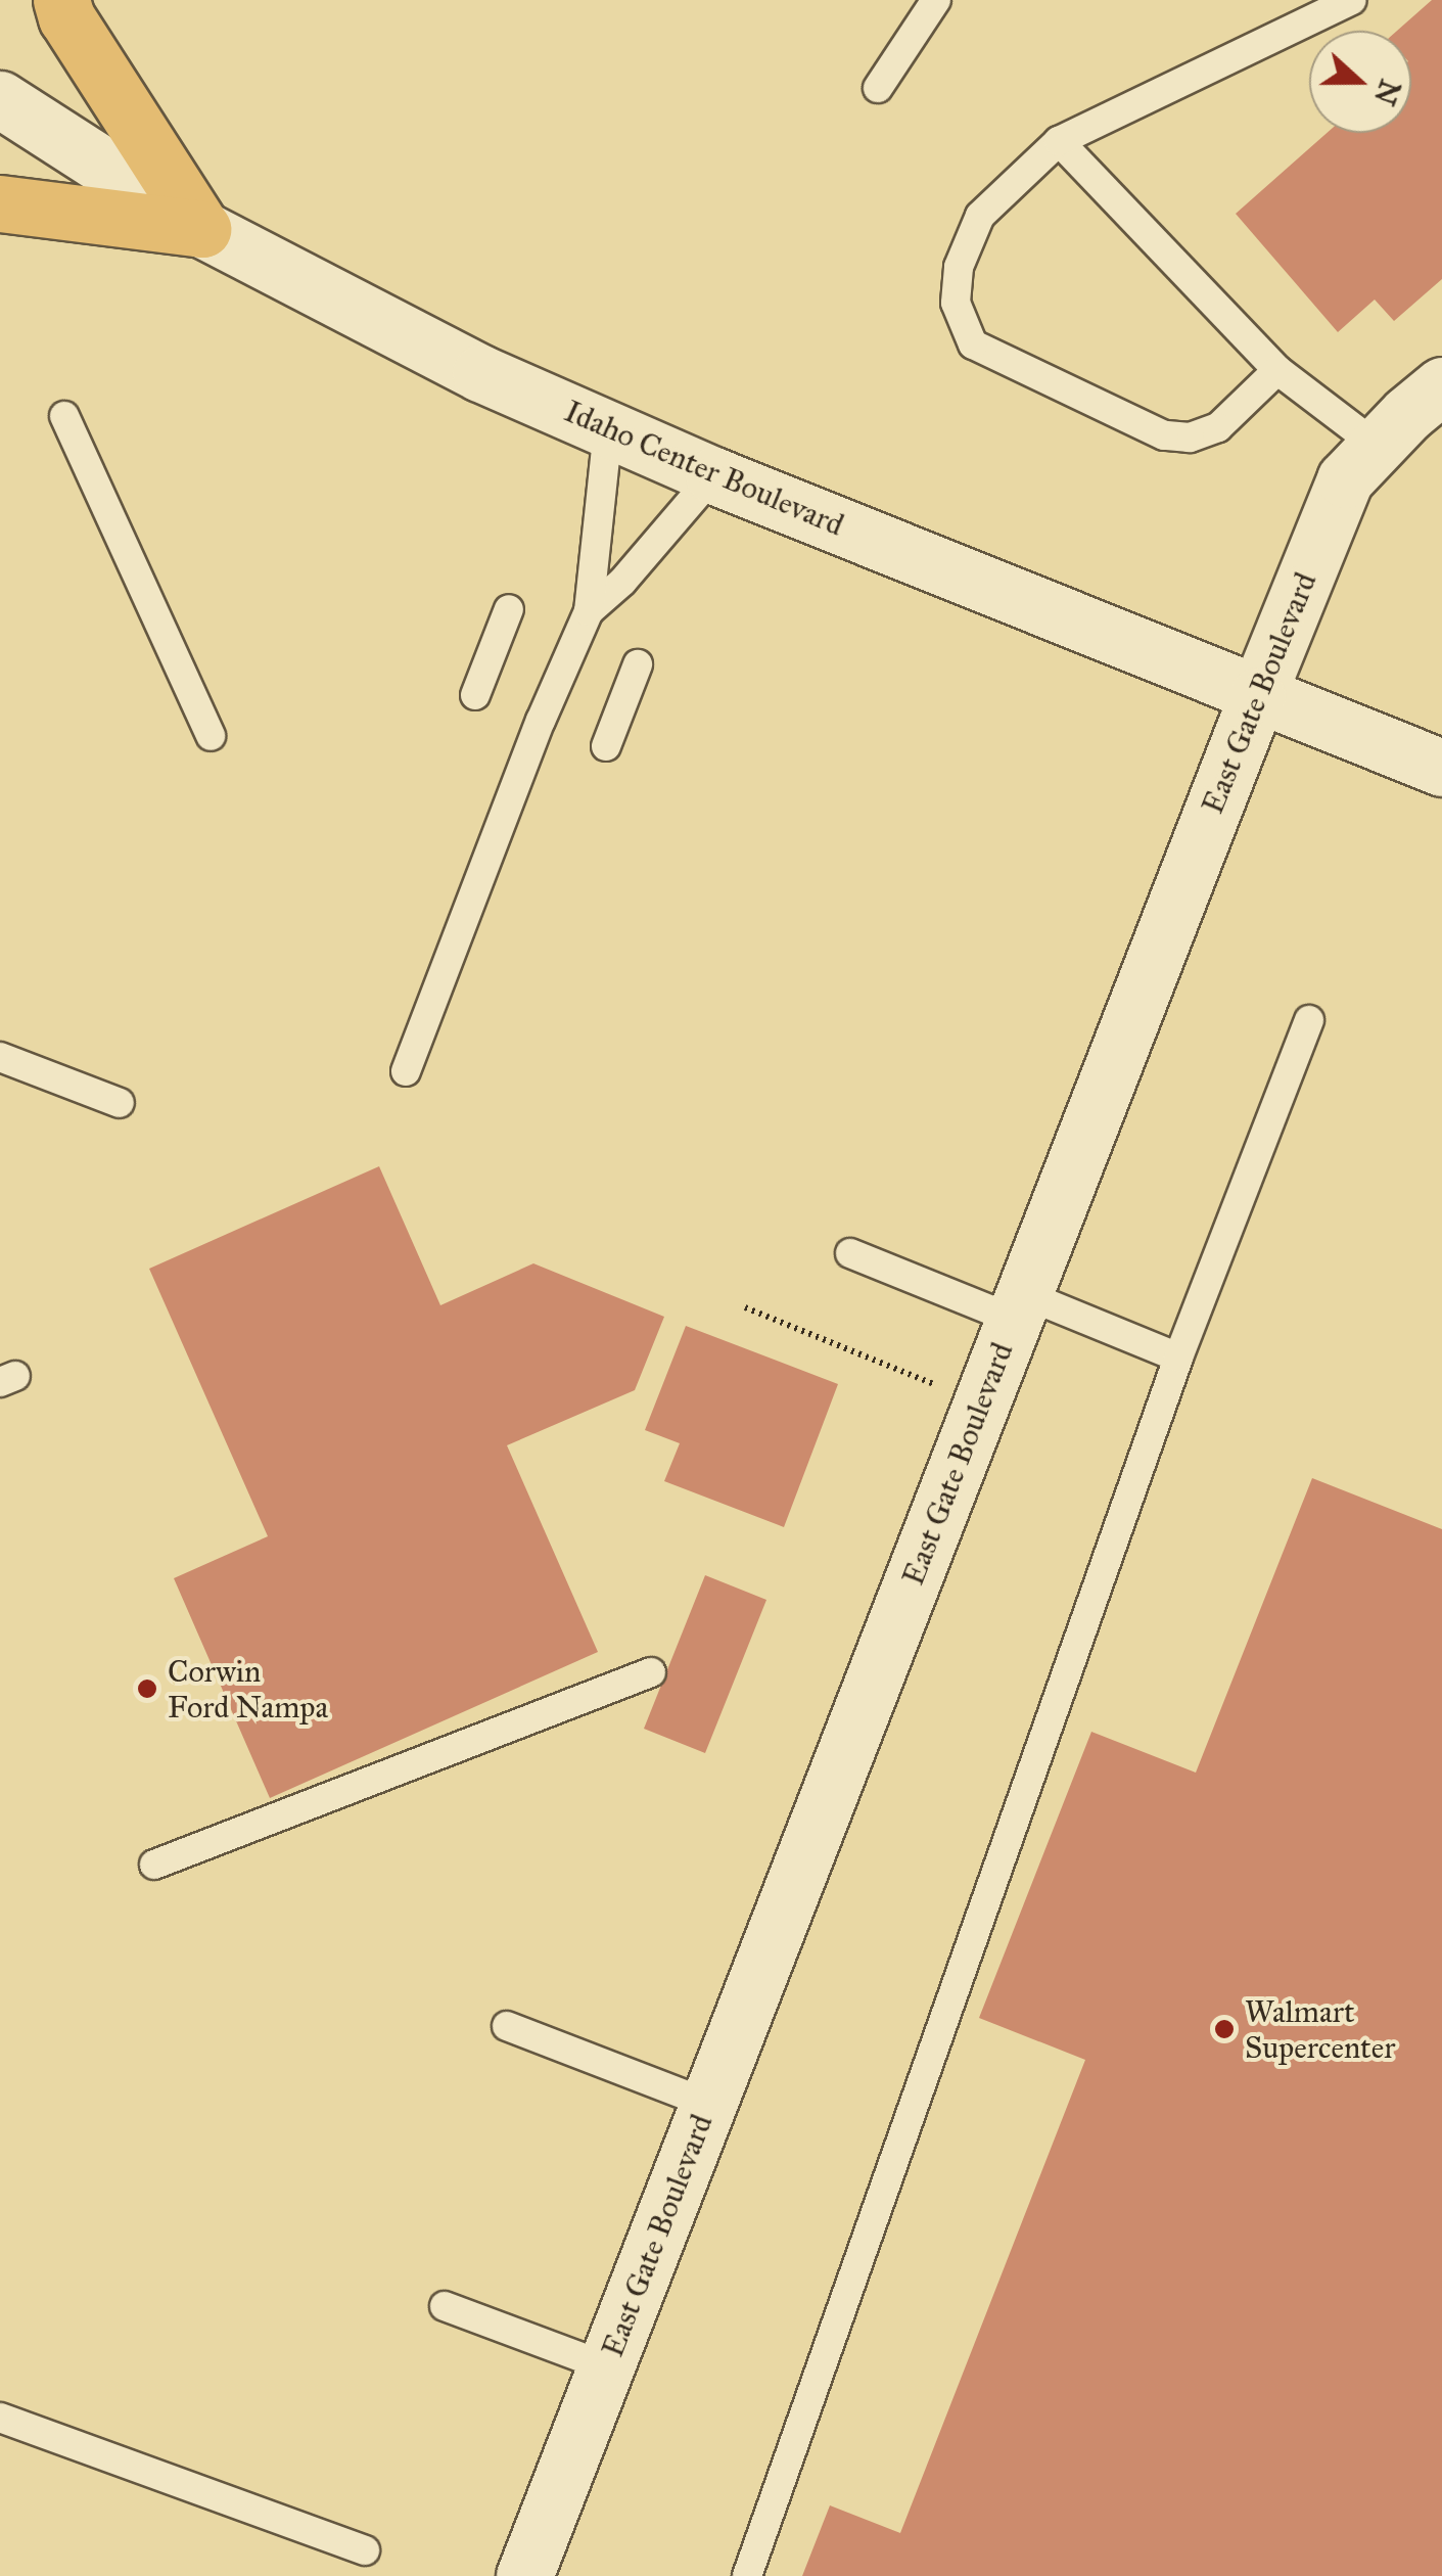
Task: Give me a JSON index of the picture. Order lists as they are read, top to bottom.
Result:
{
  "streets": {
    "street": ["Idaho Center Boulevard", "East Gate Boulevard"]
  },
  "crossings": [
    ["Idaho Center Boulevard", "East Gate Boulevard"]
  ],
  "places": ["Corwin Ford Nampa", "Walmart Supercenter"],
  "north": "right"
}
